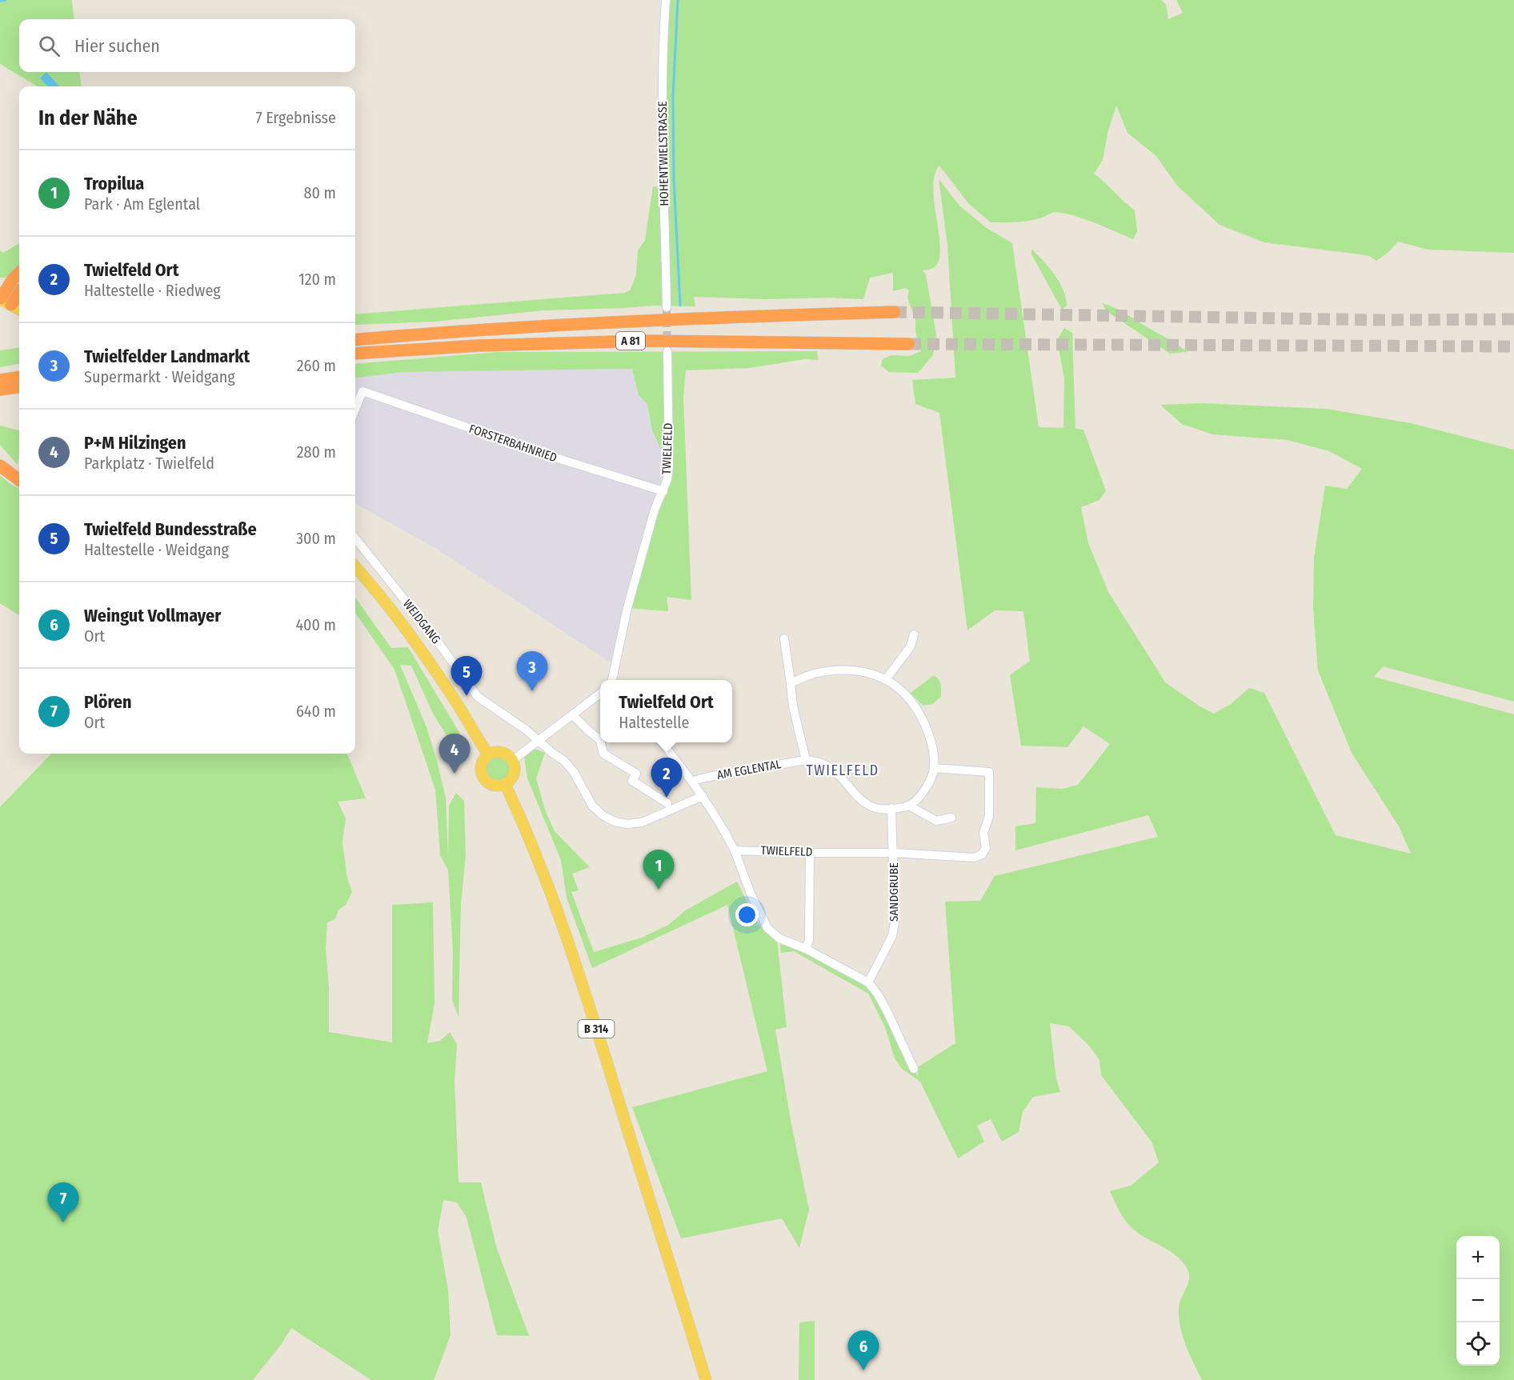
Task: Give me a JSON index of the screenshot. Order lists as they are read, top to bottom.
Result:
{
  "streets": {
    "highway": ["A 81"],
    "main road": ["B 314"],
    "street": [
      "HOHENTWIELSTRASSE",
      "FORSTERBAHNRIED",
      "TWIELFELD",
      "WEIDGANG",
      "AM EGLENTAL",
      "SANDGRUBE"
    ]
  },
  "crossings": [
    ["FORSTERBAHNRIED", "TWIELFELD"],
    ["TWIELFELD", "AM EGLENTAL"],
    ["TWIELFELD", "SANDGRUBE"]
  ],
  "districts": ["TWIELFELD"],
  "page": {
    "search": "Hier suchen",
    "heading": ["In der Nähe", "7 Ergebnisse"],
    "list": [
      {
        "mark": "1",
        "name": "Tropilua",
        "note": "Park · Am Eglental",
        "value": "80 m"
      },
      {
        "mark": "2",
        "name": "Twielfeld Ort",
        "note": "Haltestelle · Riedweg",
        "value": "120 m"
      },
      {
        "mark": "3",
        "name": "Twielfelder Landmarkt",
        "note": "Supermarkt · Weidgang",
        "value": "260 m"
      },
      {
        "mark": "4",
        "name": "P+M Hilzingen",
        "note": "Parkplatz · Twielfeld",
        "value": "280 m"
      },
      {
        "mark": "5",
        "name": "Twielfeld Bundesstraße",
        "note": "Haltestelle · Weidgang",
        "value": "300 m"
      },
      {
        "mark": "6",
        "name": "Weingut Vollmayer",
        "note": "Ort",
        "value": "400 m"
      },
      {
        "mark": "7",
        "name": "Plören",
        "note": "Ort",
        "value": "640 m"
      }
    ],
    "pins": [
      "3",
      "5",
      "4",
      "2",
      "1",
      "7",
      "6"
    ],
    "popup": ["Twielfeld Ort", "Haltestelle"],
    "map_buttons": ["+", "−"]
  }
}
